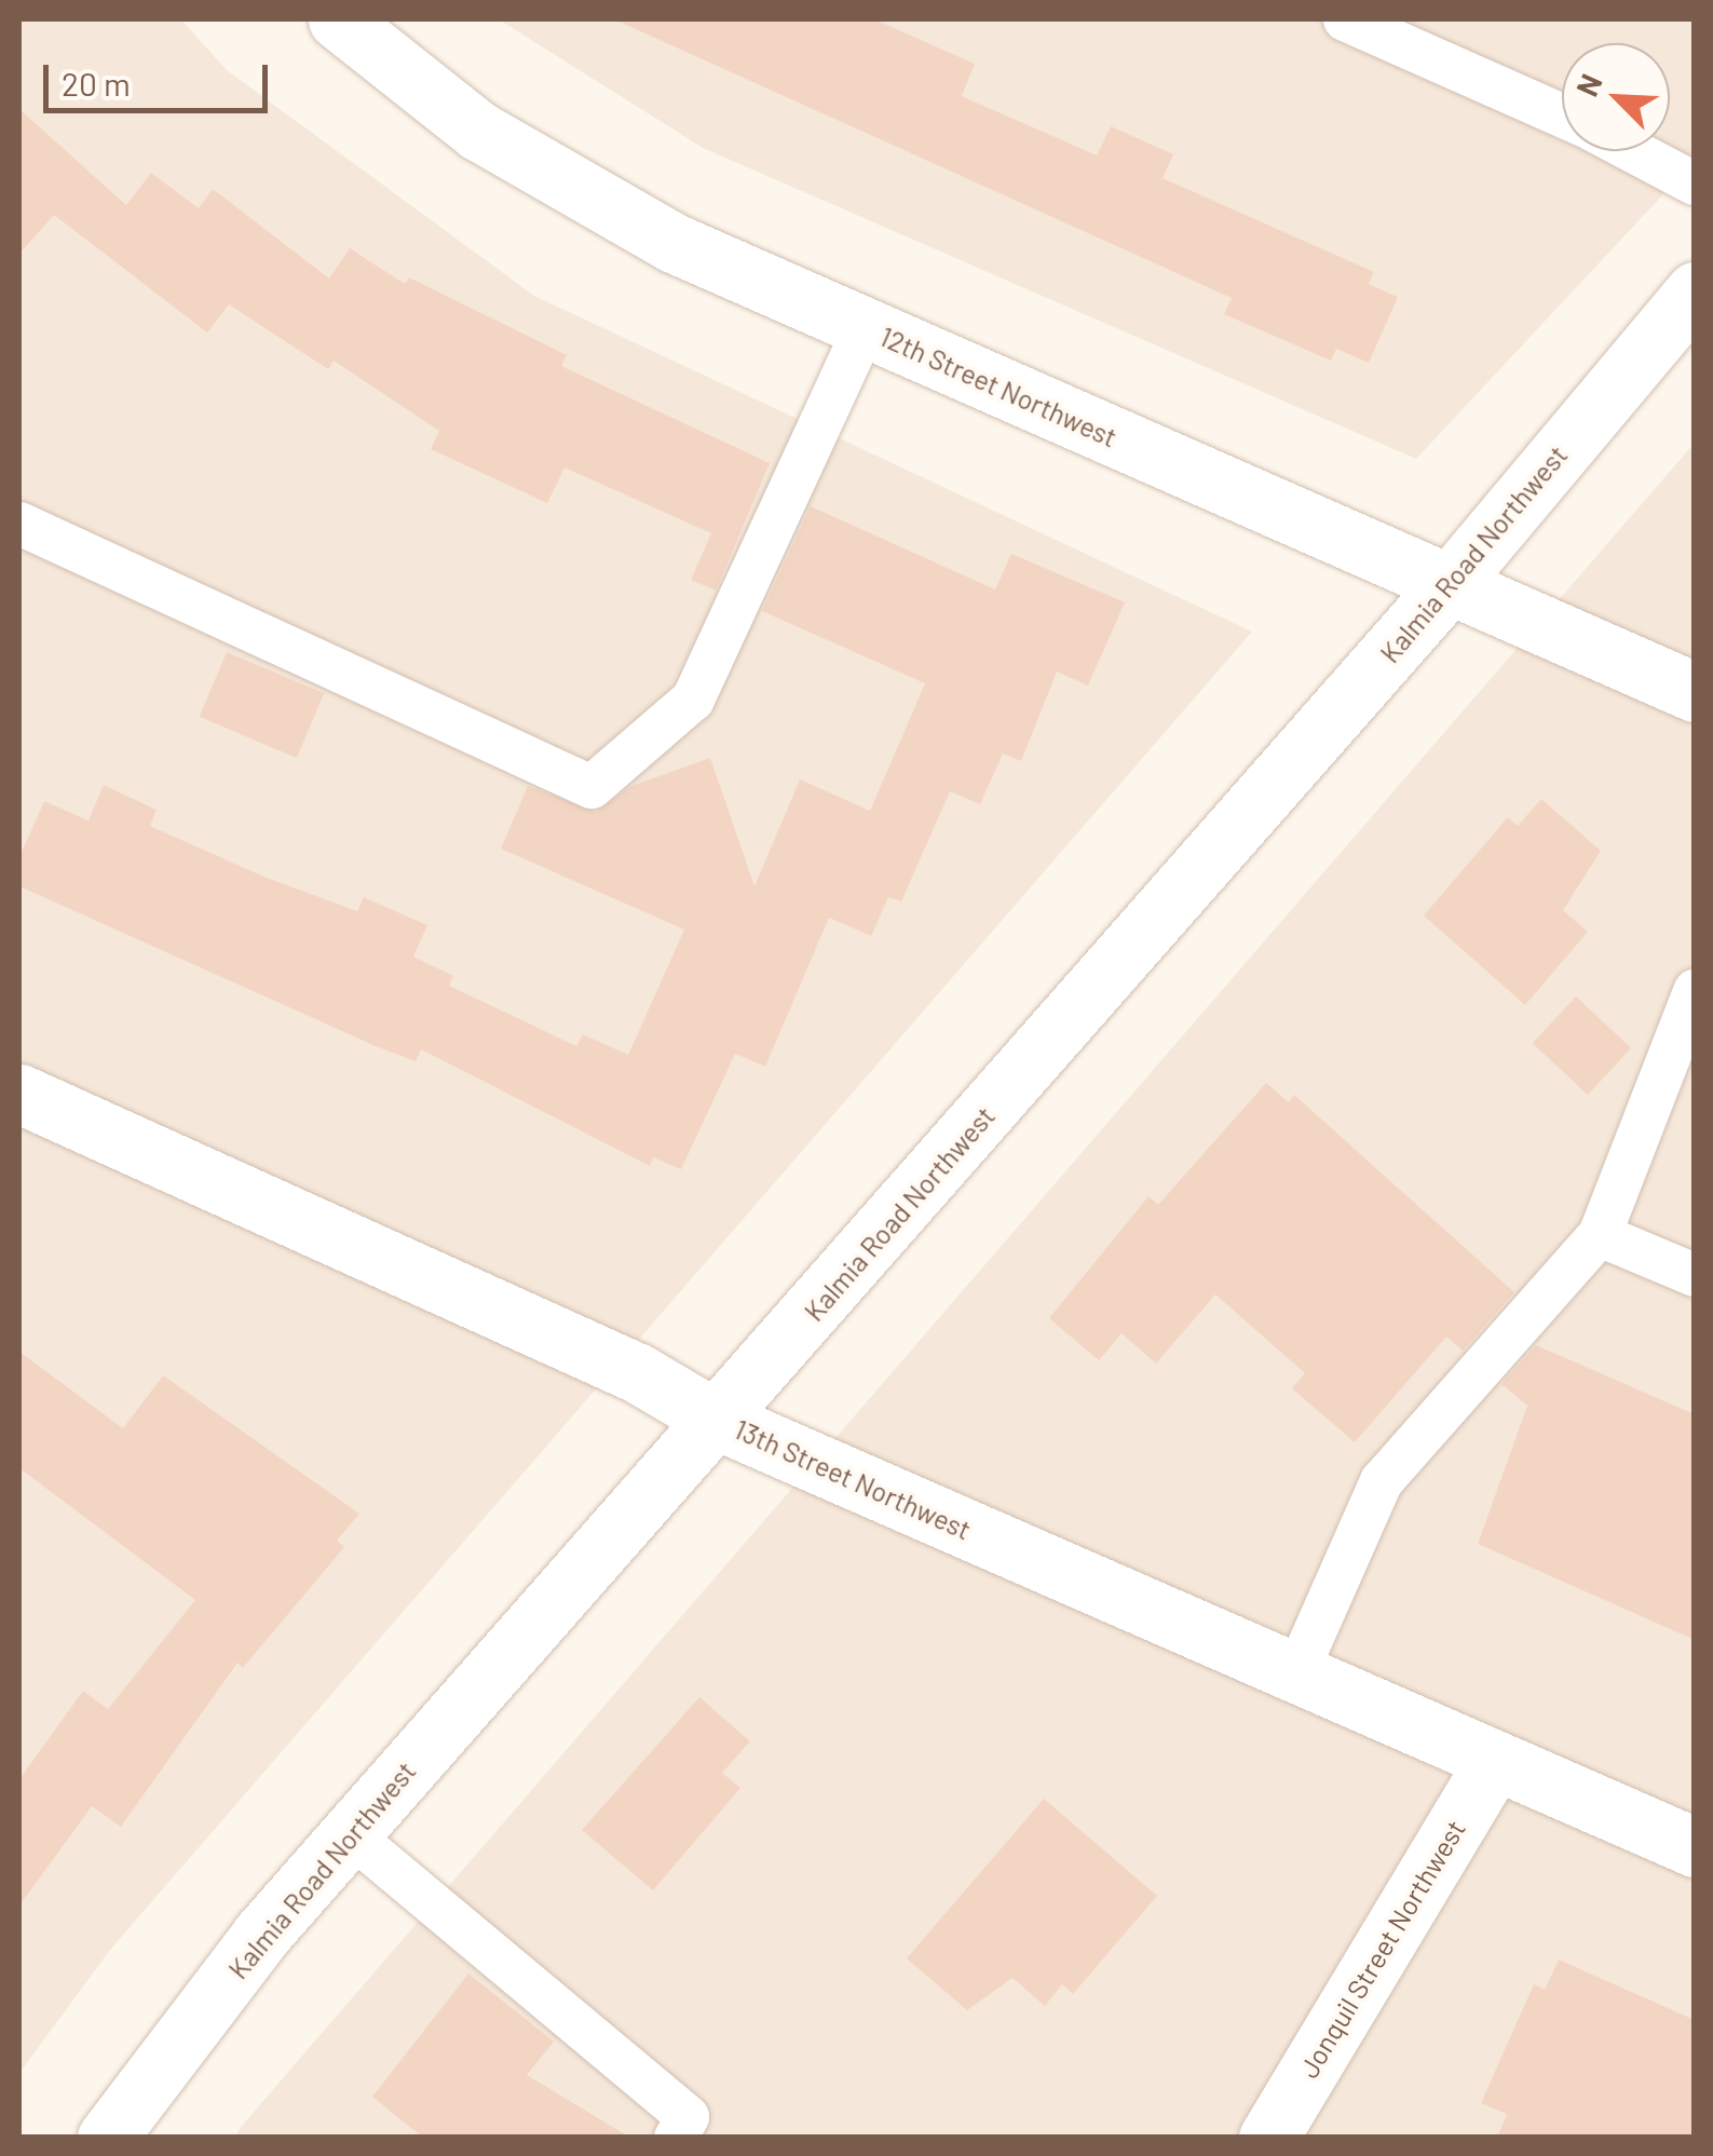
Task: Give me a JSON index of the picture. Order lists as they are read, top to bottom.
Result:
{
  "streets": {
    "street": [
      "12th Street Northwest",
      "Kalmia Road Northwest",
      "13th Street Northwest",
      "Jonquil Street Northwest"
    ]
  },
  "crossings": [
    ["12th Street Northwest", "Kalmia Road Northwest"],
    ["Kalmia Road Northwest", "13th Street Northwest"],
    ["13th Street Northwest", "Jonquil Street Northwest"]
  ],
  "scale_bar": "20 m",
  "north": "top left"
}
